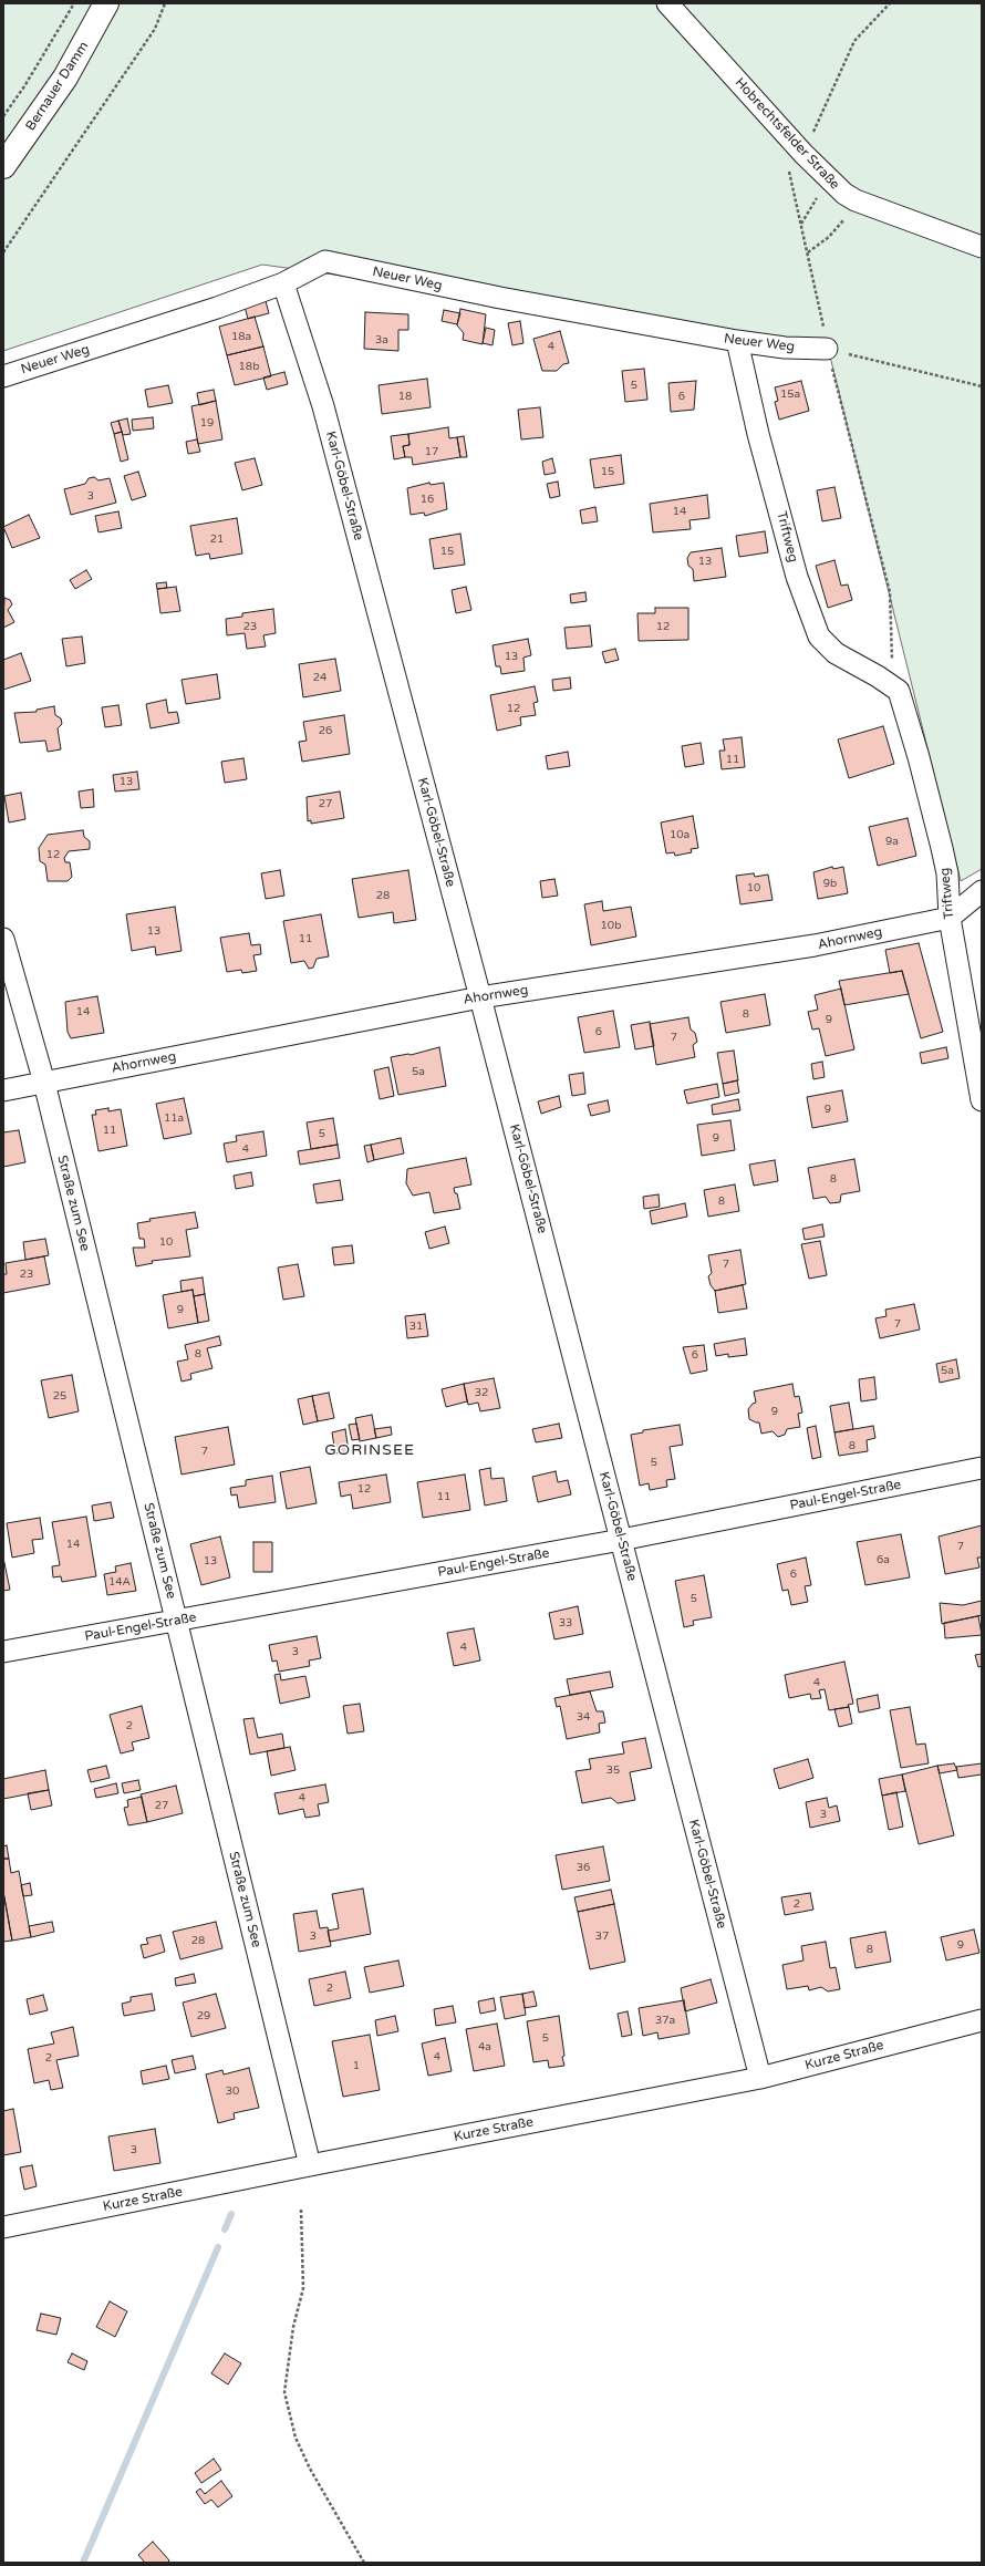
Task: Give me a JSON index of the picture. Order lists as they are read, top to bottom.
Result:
{
  "streets": {
    "main road": ["Bernauer Damm"],
    "street": [
      "Hobrechtsfelder Straße",
      "Neuer Weg",
      "Karl-Göbel-Straße",
      "Triftweg",
      "Ahornweg",
      "Straße zum See",
      "Paul-Engel-Straße",
      "Kurze Straße"
    ]
  },
  "crossings": [
    ["Neuer Weg", "Karl-Göbel-Straße"],
    ["Neuer Weg", "Triftweg"],
    ["Karl-Göbel-Straße", "Ahornweg"],
    ["Karl-Göbel-Straße", "Paul-Engel-Straße"],
    ["Karl-Göbel-Straße", "Kurze Straße"],
    ["Triftweg", "Ahornweg"],
    ["Ahornweg", "Straße zum See"],
    ["Straße zum See", "Paul-Engel-Straße"],
    ["Straße zum See", "Kurze Straße"]
  ],
  "districts": ["GORINSEE"],
  "house_numbers": [
    "18a",
    "3a",
    "4",
    "18b",
    "5",
    "15a",
    "18",
    "6",
    "19",
    "17",
    "15",
    "3",
    "16",
    "14",
    "21",
    "15",
    "13",
    "23",
    "12",
    "13",
    "24",
    "12",
    "26",
    "11",
    "13",
    "27",
    "10a",
    "9a",
    "12",
    "9b",
    "10",
    "28",
    "10b",
    "13",
    "11",
    "14",
    "8",
    "9",
    "6",
    "7",
    "5a",
    "9",
    "11a",
    "11",
    "5",
    "9",
    "4",
    "8",
    "8",
    "10",
    "7",
    "23",
    "9",
    "7",
    "31",
    "8",
    "6",
    "5a",
    "32",
    "25",
    "9",
    "8",
    "7",
    "5",
    "12",
    "11",
    "14",
    "7",
    "6a",
    "13",
    "6",
    "14A",
    "5",
    "33",
    "4",
    "3",
    "4",
    "34",
    "2",
    "35",
    "4",
    "27",
    "3",
    "36",
    "2",
    "3",
    "37",
    "28",
    "9",
    "8",
    "2",
    "29",
    "37a",
    "5",
    "4a",
    "4",
    "2",
    "1",
    "30",
    "3"
  ]
}
